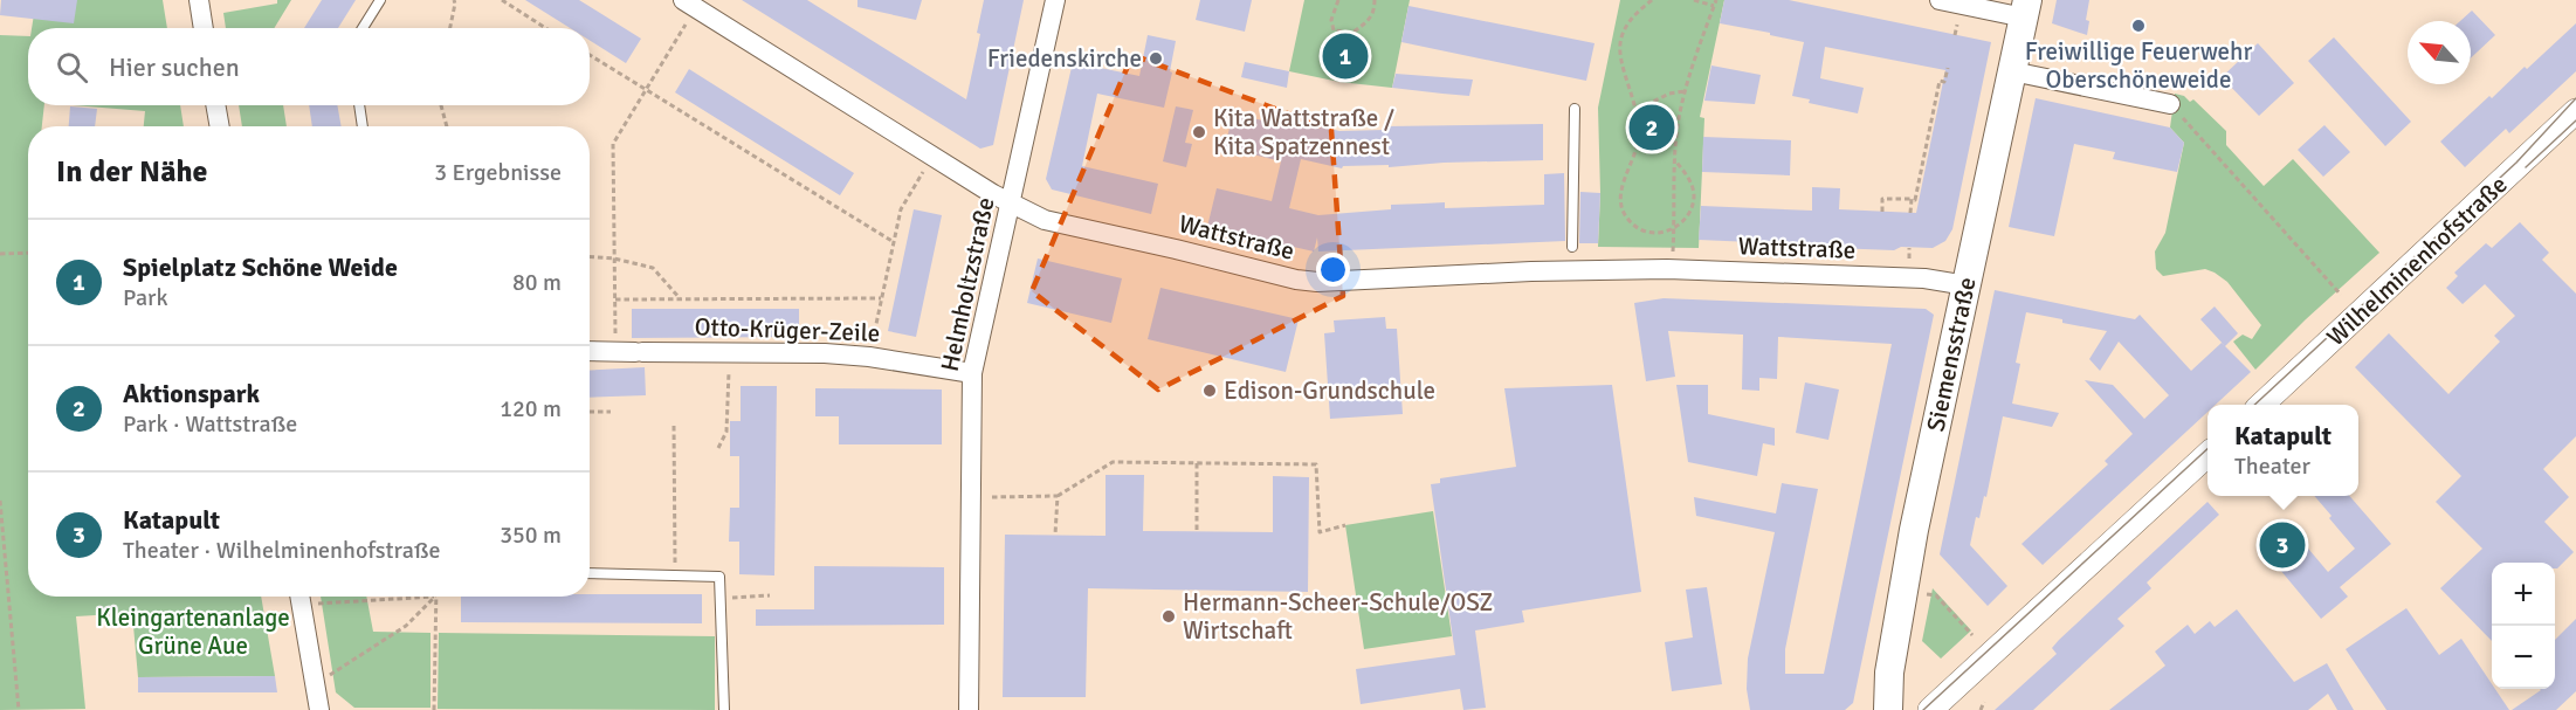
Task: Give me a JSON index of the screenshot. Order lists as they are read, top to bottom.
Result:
{
  "streets": {
    "main road": ["Siemensstraße"],
    "street": [
      "Wattstraße",
      "Wilhelminenhofstraße",
      "Helmholtzstraße",
      "Otto-Krüger-Zeile"
    ]
  },
  "crossings": [
    ["Wattstraße", "Helmholtzstraße"],
    ["Wattstraße", "Siemensstraße"],
    ["Helmholtzstraße", "Otto-Krüger-Zeile"]
  ],
  "parks": ["Kleingartenanlage Grüne Aue"],
  "places": [
    "Freiwillige Feuerwehr Oberschöneweide",
    "Friedenskirche",
    "Kita Wattstraße / Kita Spatzennest",
    "Edison-Grundschule",
    "Hermann-Scheer-Schule/OSZ Wirtschaft"
  ],
  "north": "top left",
  "page": {
    "search": "Hier suchen",
    "pins": ["1", "2", "3"],
    "heading": ["In der Nähe", "3 Ergebnisse"],
    "list": [
      {
        "mark": "1",
        "name": "Spielplatz Schöne Weide",
        "note": "Park",
        "value": "80 m"
      },
      {
        "mark": "2",
        "name": "Aktionspark",
        "note": "Park · Wattstraße",
        "value": "120 m"
      },
      {
        "mark": "3",
        "name": "Katapult",
        "note": "Theater · Wilhelminenhofstraße",
        "value": "350 m"
      }
    ],
    "popup": ["Katapult", "Theater"],
    "map_buttons": ["+", "−"]
  }
}
